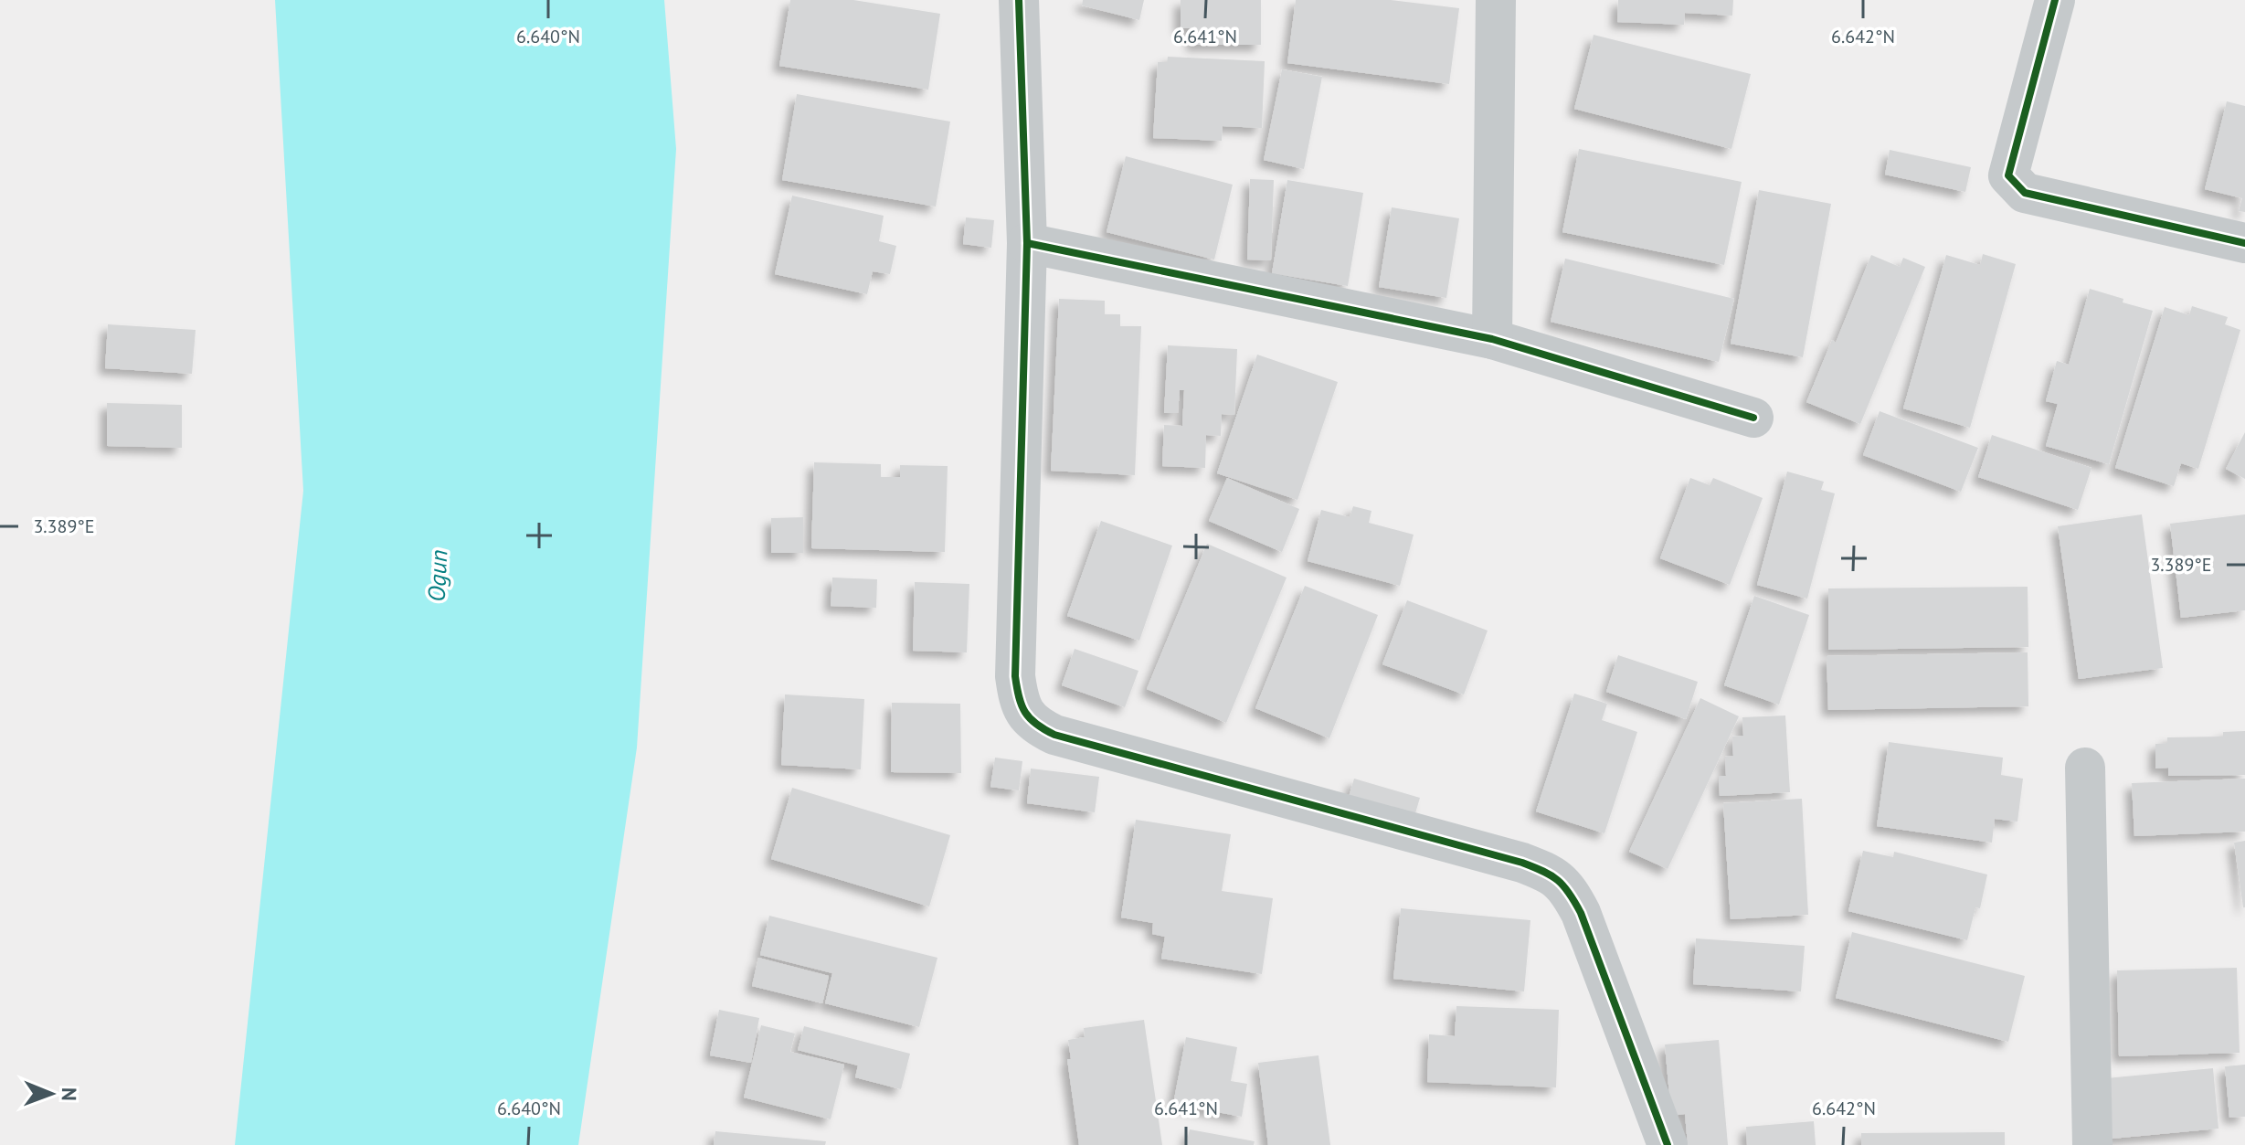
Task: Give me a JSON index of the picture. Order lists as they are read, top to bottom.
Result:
{
  "water": ["Ogun"],
  "north": "right",
  "coordinates": [
    "6.640°N",
    "6.641°N",
    "6.642°N",
    "3.389°E"
  ]
}
